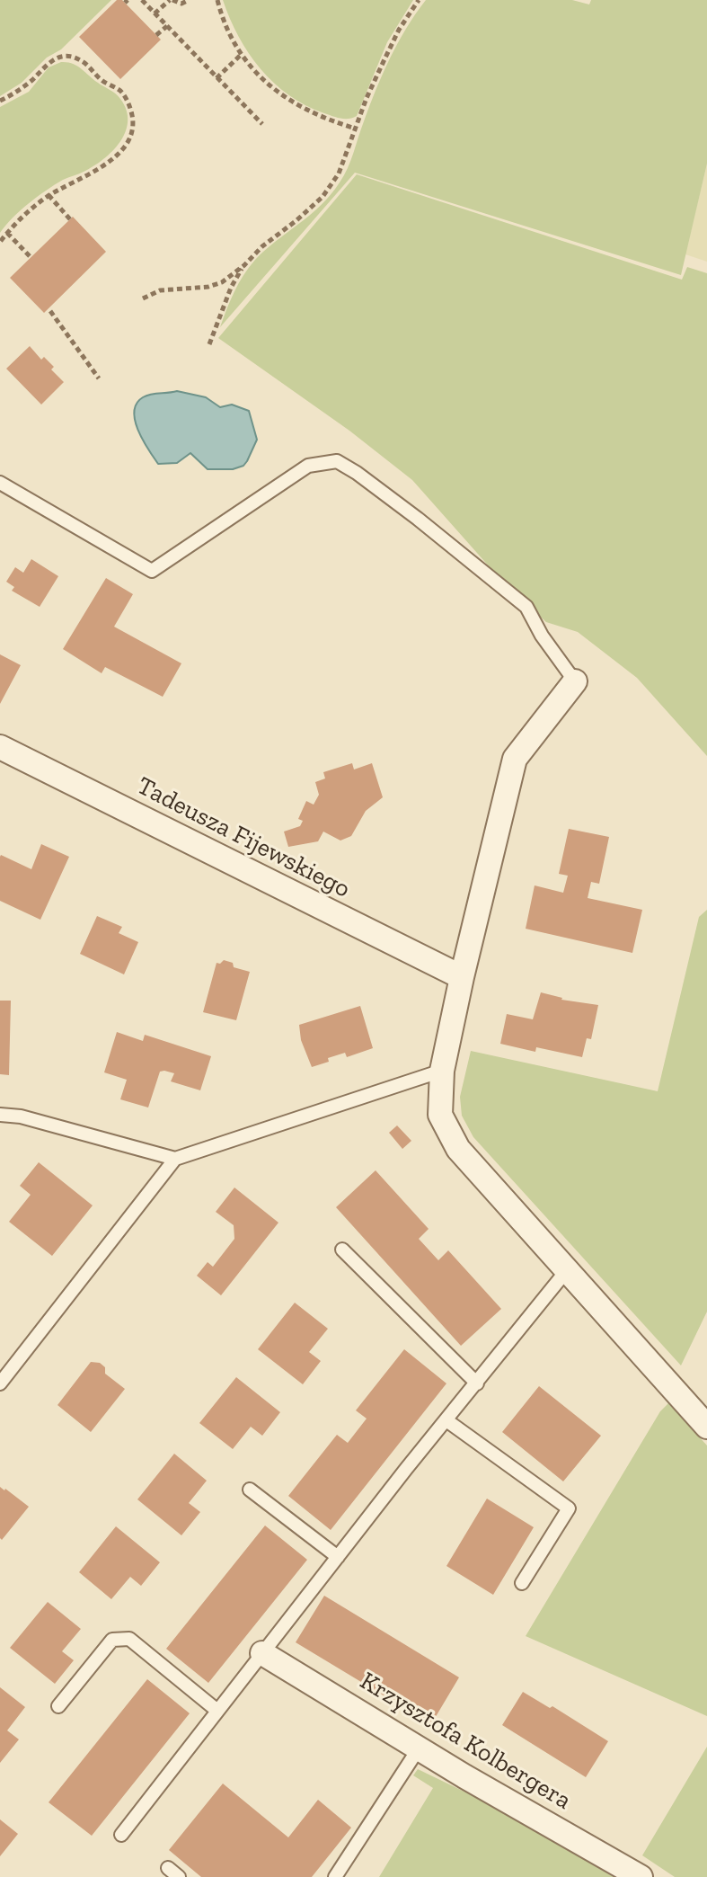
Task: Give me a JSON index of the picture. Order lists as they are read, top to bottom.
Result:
{
  "streets": {
    "street": ["Tadeusza Fijewskiego", "Krzysztofa Kolbergera"]
  }
}
